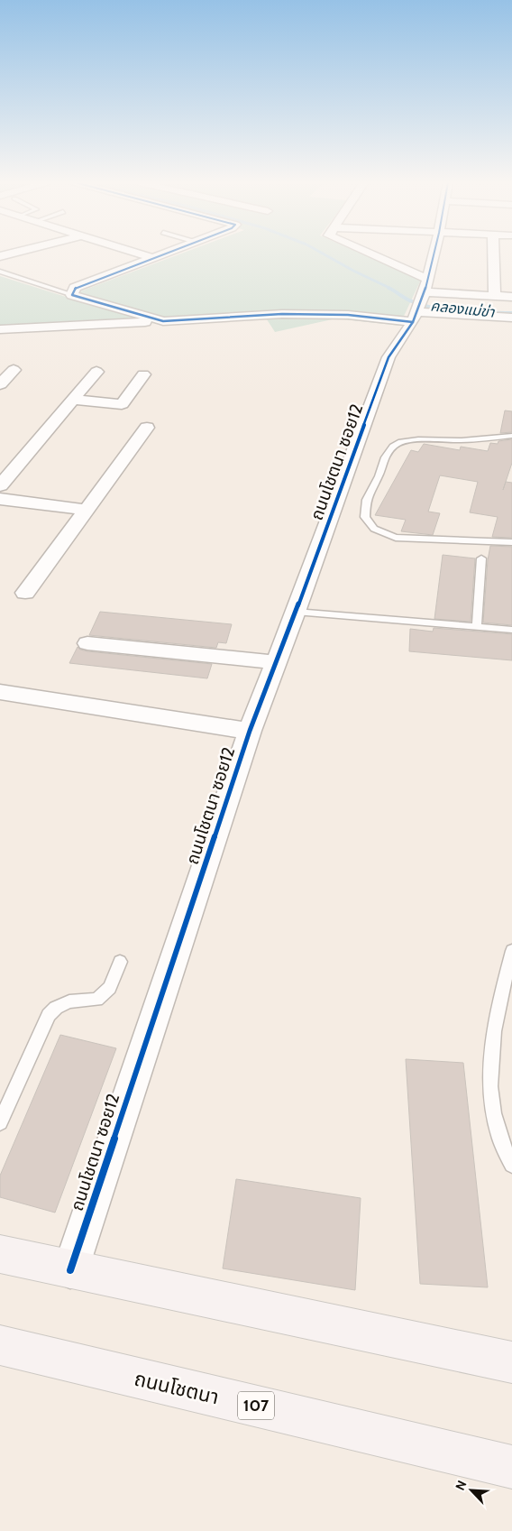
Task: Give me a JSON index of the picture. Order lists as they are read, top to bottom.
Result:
{
  "streets": {
    "main road": ["ถนนโชตนา", "107"],
    "street": ["ถนนโชตนา ซอย12"]
  },
  "water": ["คลองแม่ข่า"],
  "north": "top left"
}
